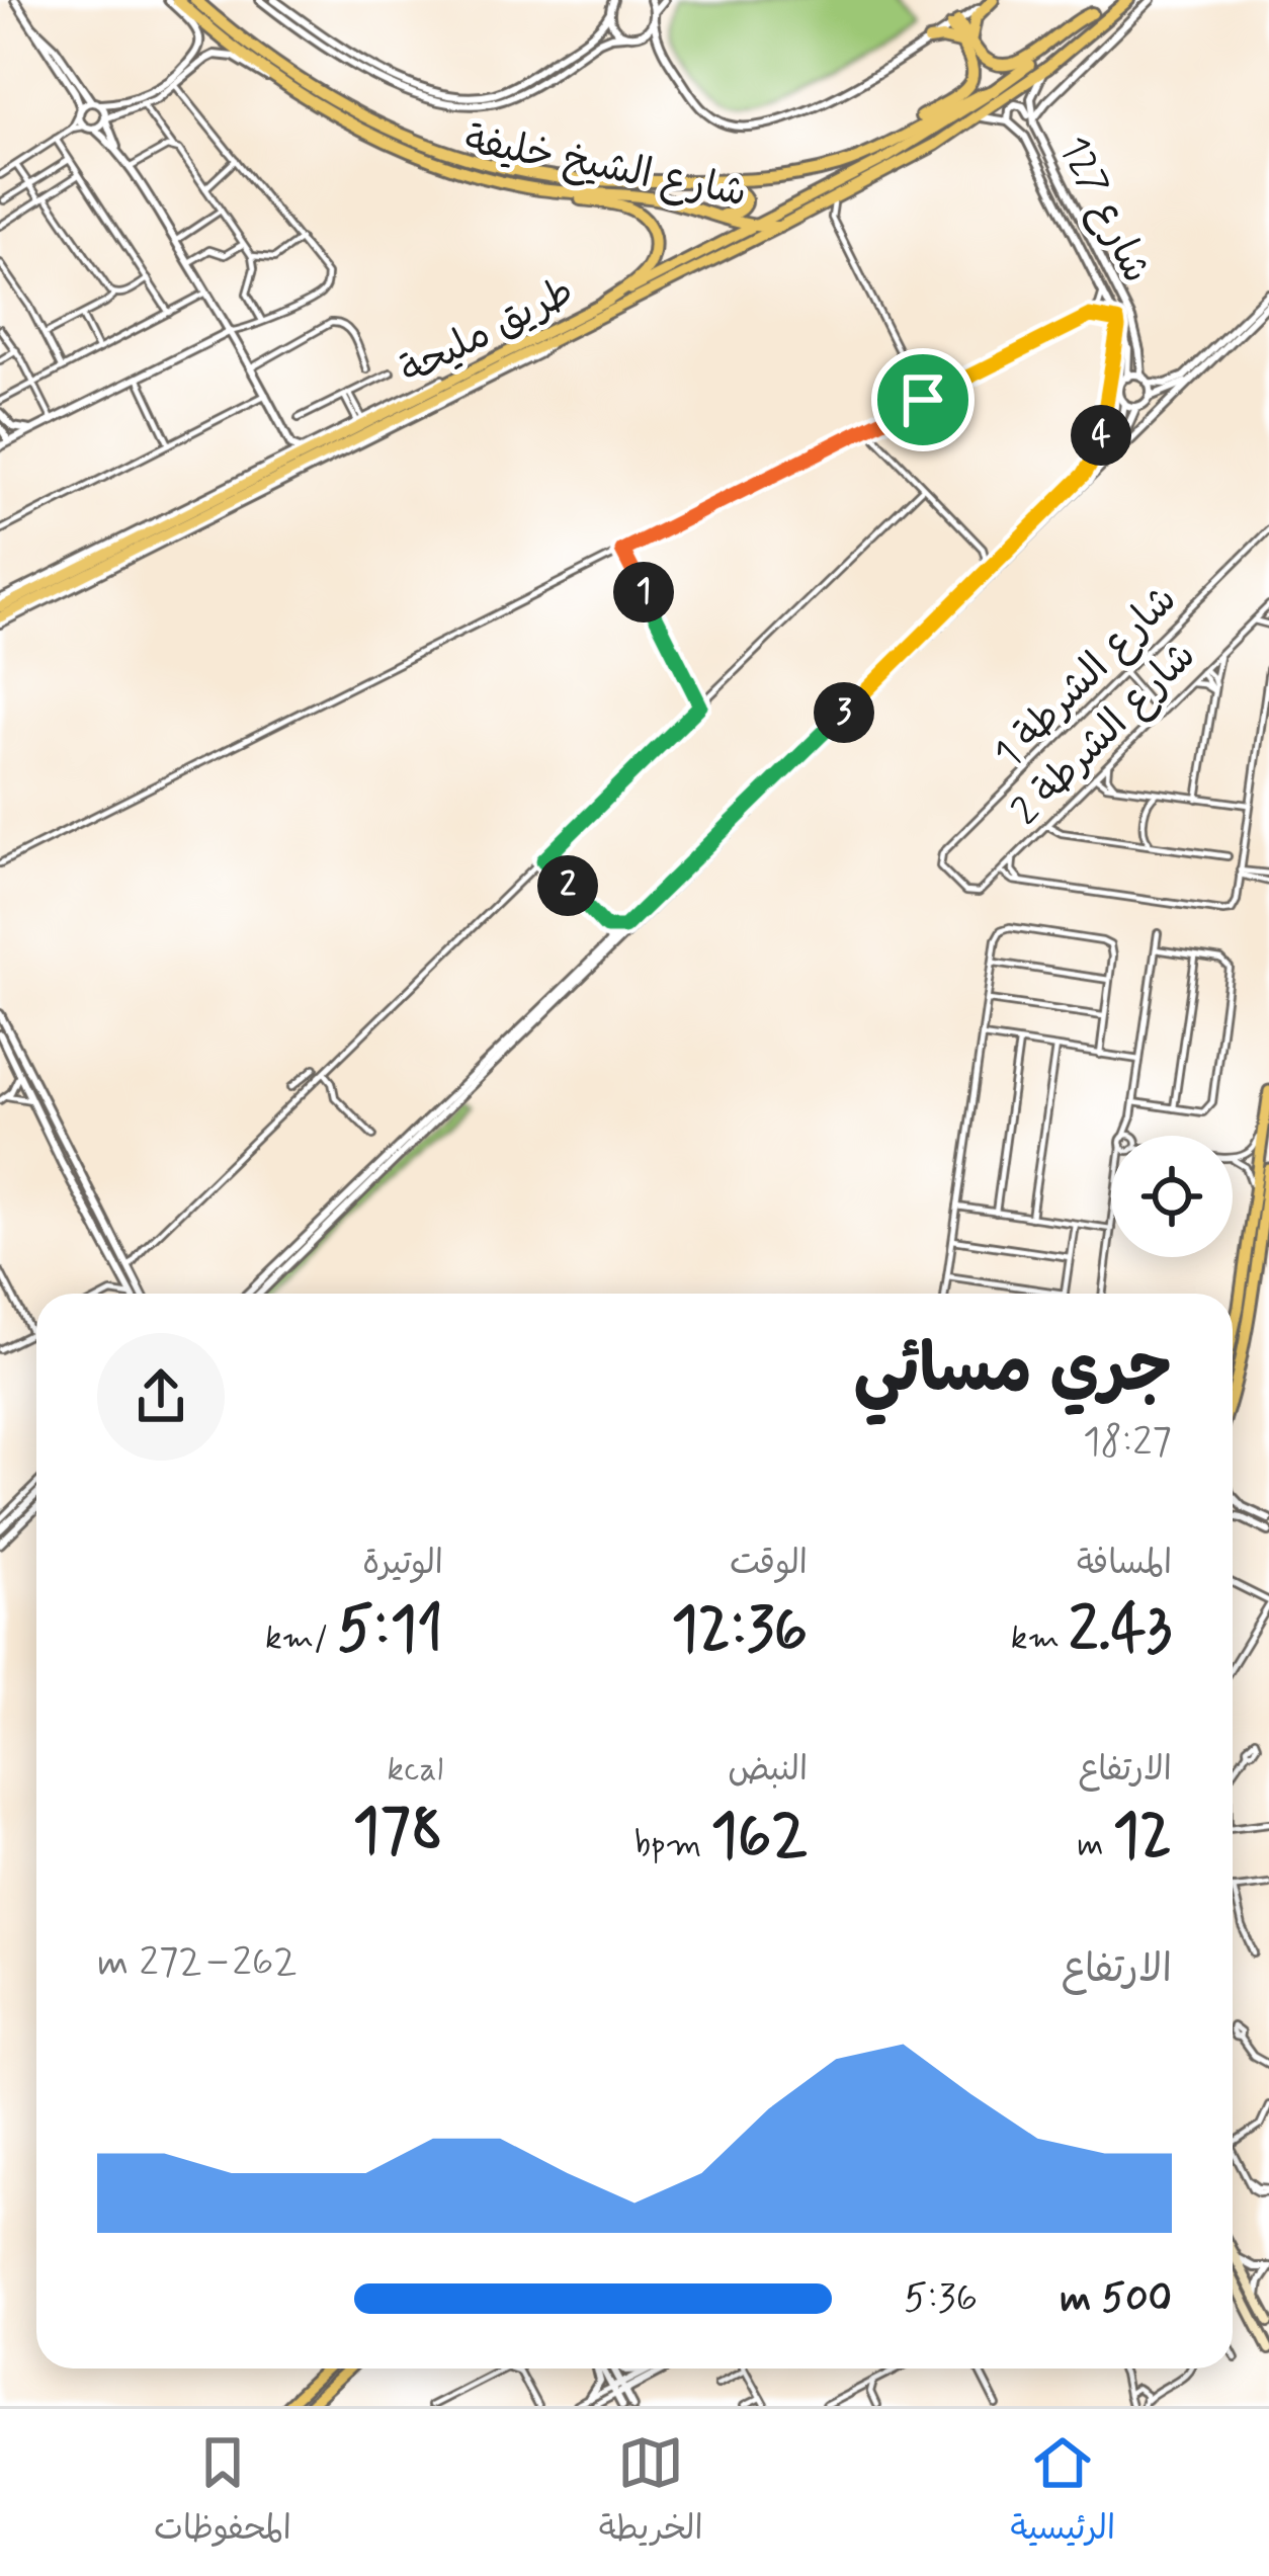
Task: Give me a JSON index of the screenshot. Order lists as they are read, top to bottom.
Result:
{
  "streets": {
    "highway": ["شارع الشيخ خليفة"],
    "main road": ["طريق مليحة"],
    "street": ["شارع 127", "شارع الشرطة 1", "شارع الشرطة 2"]
  },
  "crossings": [
    ["شارع الشيخ خليفة", "طريق مليحة"],
    ["شارع الشرطة 1", "شارع الشرطة 2"]
  ],
  "page": {
    "pins": [
      "4",
      "1",
      "3",
      "2"
    ],
    "heading": ["جري مسائي", "18:27"],
    "stats": [
      ["المسافة", "2.43 km"],
      ["الوقت", "12:36"],
      ["الوتيرة", "5:11 /km"],
      ["الارتفاع", "12 m"],
      ["النبض", "162 bpm"],
      ["kcal", "178"]
    ],
    "chart": ["الارتفاع", "262–272 m"],
    "list": [
      {
        "name": "500 m",
        "note": "5:36"
      }
    ],
    "tabs": ["الرئيسية", "الخريطة", "المحفوظات"]
  }
}
